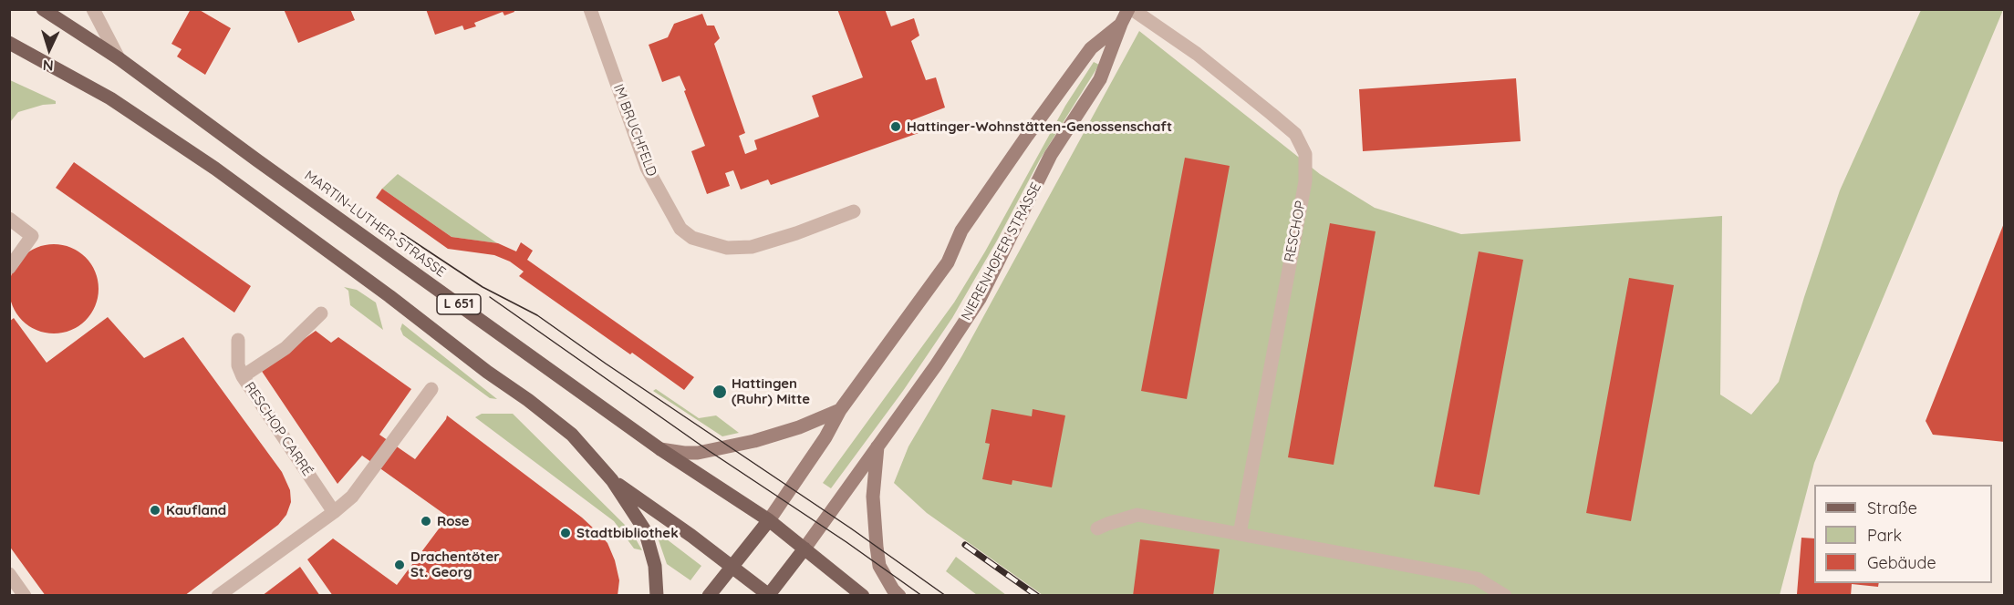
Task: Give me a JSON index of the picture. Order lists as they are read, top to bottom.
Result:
{
  "streets": {
    "main road": ["MARTIN-LUTHER-STRASSE", "NIERENHOFER STRASSE", "L 651"],
    "street": ["IM BRUCHFELD", "RESCHOP", "RESCHOP CARRÉ"]
  },
  "crossings": [
    ["MARTIN-LUTHER-STRASSE", "NIERENHOFER STRASSE"],
    ["MARTIN-LUTHER-STRASSE", "L 651"],
    ["RESCHOP", "NIERENHOFER STRASSE"],
    ["NIERENHOFER STRASSE", "L 651"]
  ],
  "places": [
    "Hattinger-Wohnstätten-Genossenschaft",
    "Hattingen (Ruhr) Mitte",
    "Kaufland",
    "Rose",
    "Stadtbibliothek",
    "Drachentöter St. Georg"
  ],
  "legend": ["Straße", "Park", "Gebäude"],
  "north": "bottom"
}
